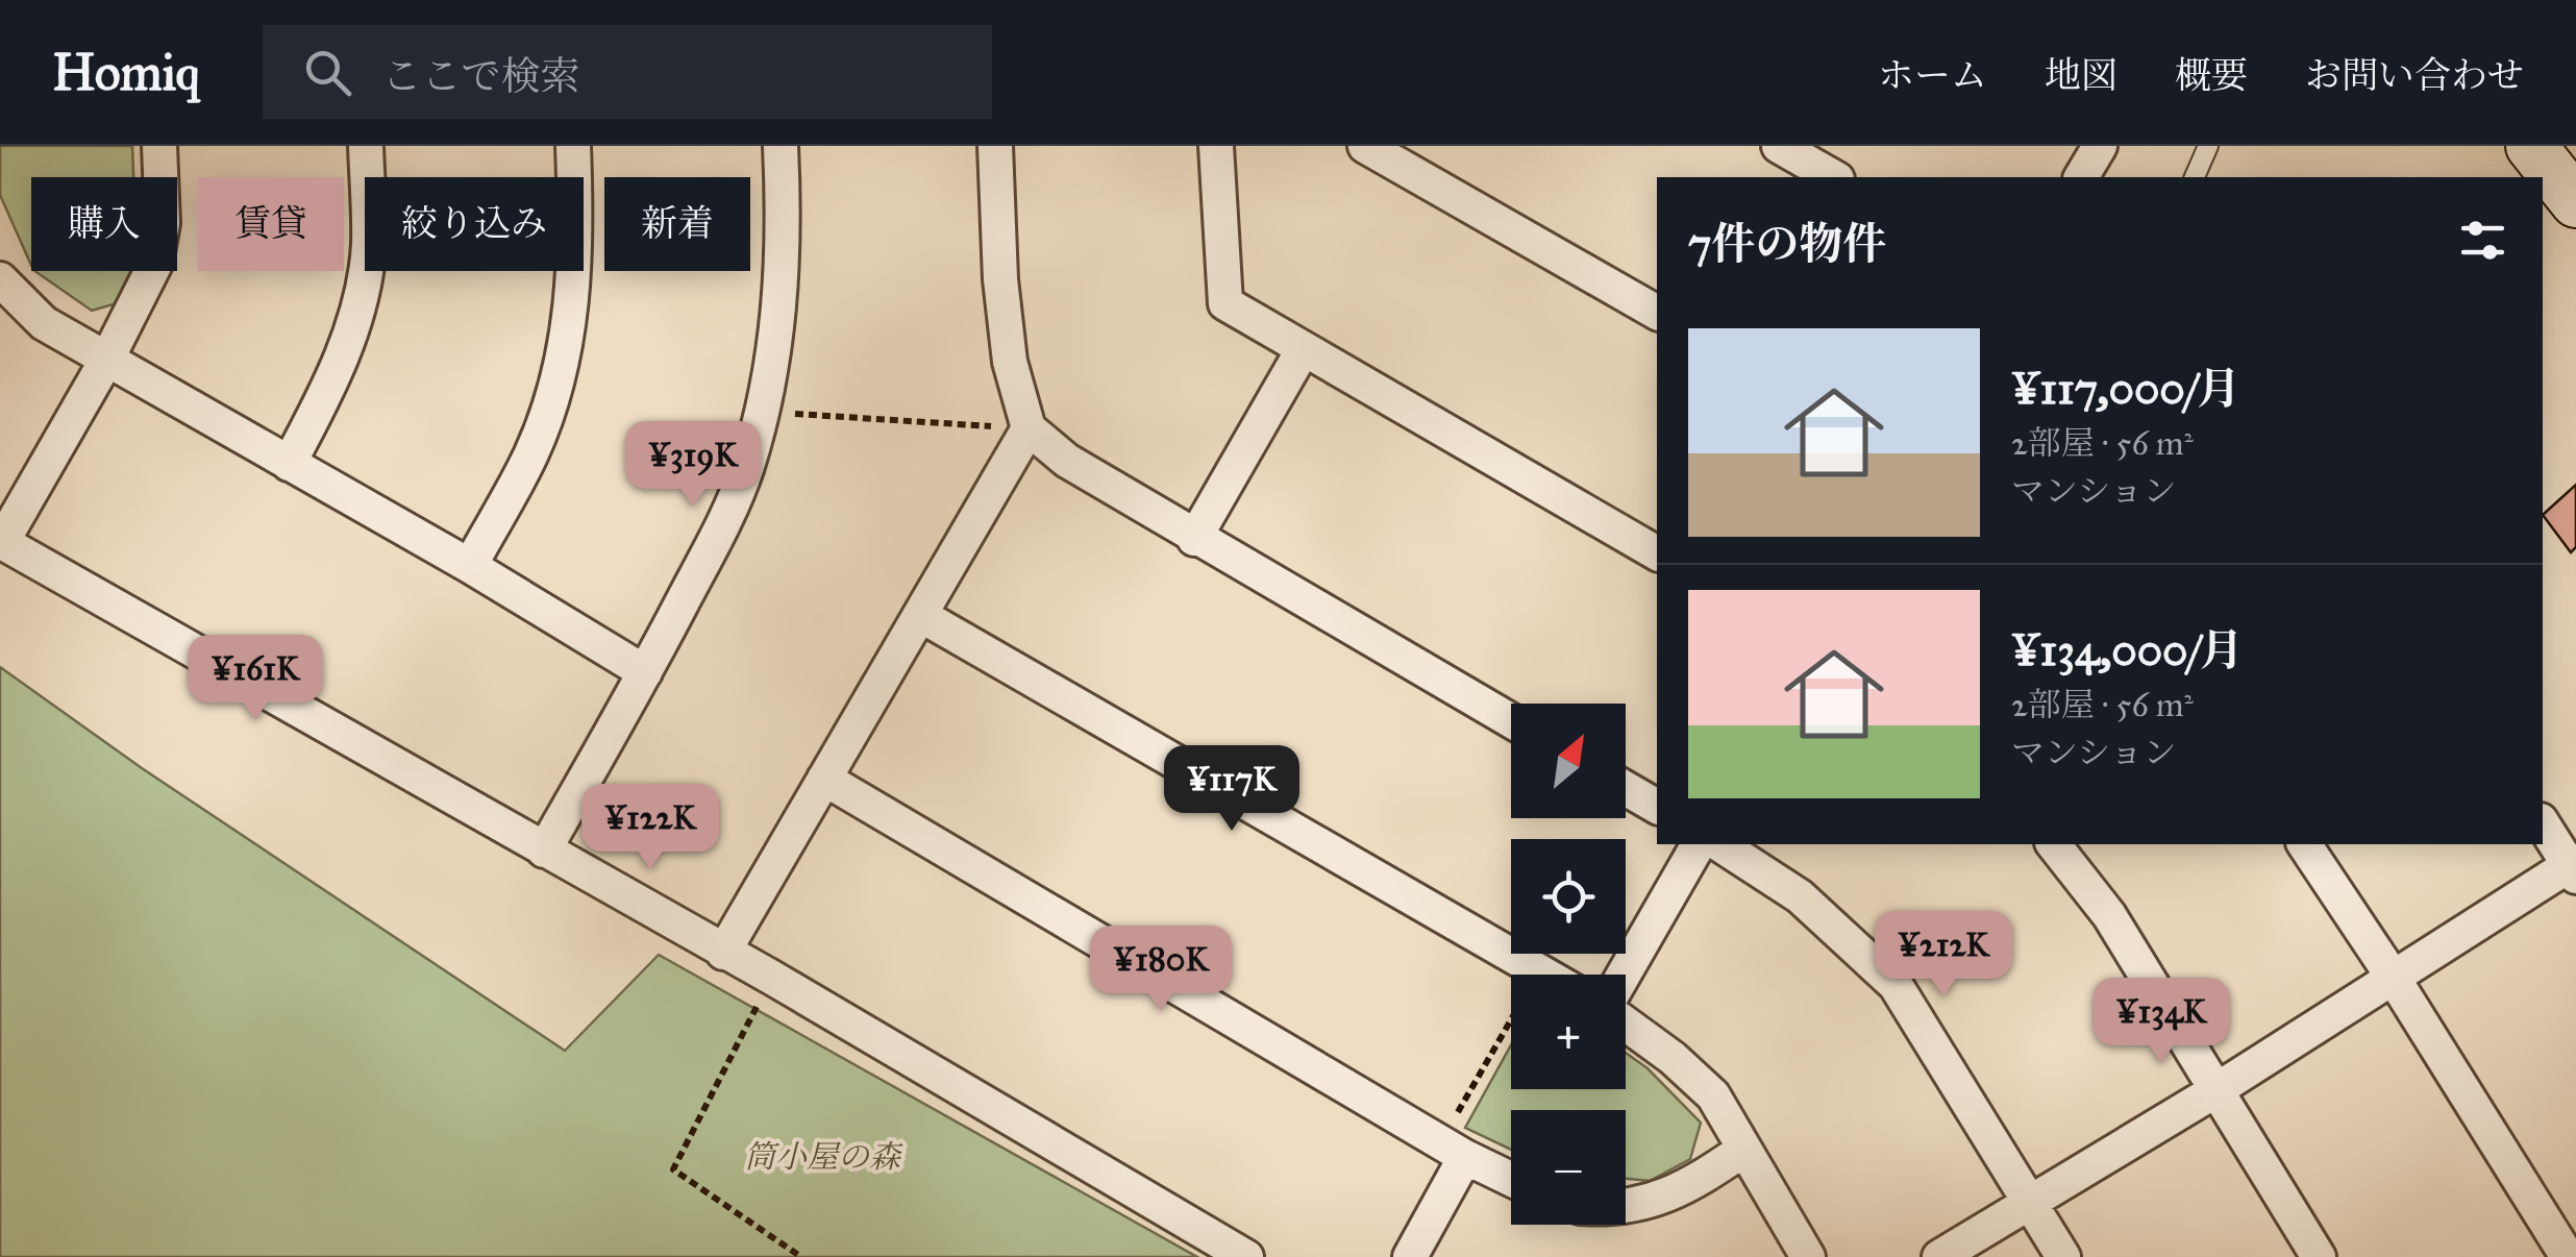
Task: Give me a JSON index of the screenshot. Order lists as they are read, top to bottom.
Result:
{
  "parks": ["筒小屋の森"],
  "north": "top right",
  "page": {
    "header": "Homiq",
    "search": "ここで検索",
    "nav": [
      "ホーム",
      "地図",
      "概要",
      "お問い合わせ"
    ],
    "chip": [
      "購入",
      "賃貸",
      "絞り込み",
      "新着"
    ],
    "heading": "7件の物件",
    "list": [
      {
        "name": "¥117,000/月",
        "note": "2部屋 · 56 m² · マンション"
      },
      {
        "name": "¥134,000/月",
        "note": "2部屋 · 56 m² · マンション"
      }
    ],
    "price": [
      "¥319K",
      "¥161K",
      "¥117K",
      "¥122K",
      "¥212K",
      "¥180K",
      "¥134K"
    ],
    "map_buttons": ["+", "−"]
  }
}
